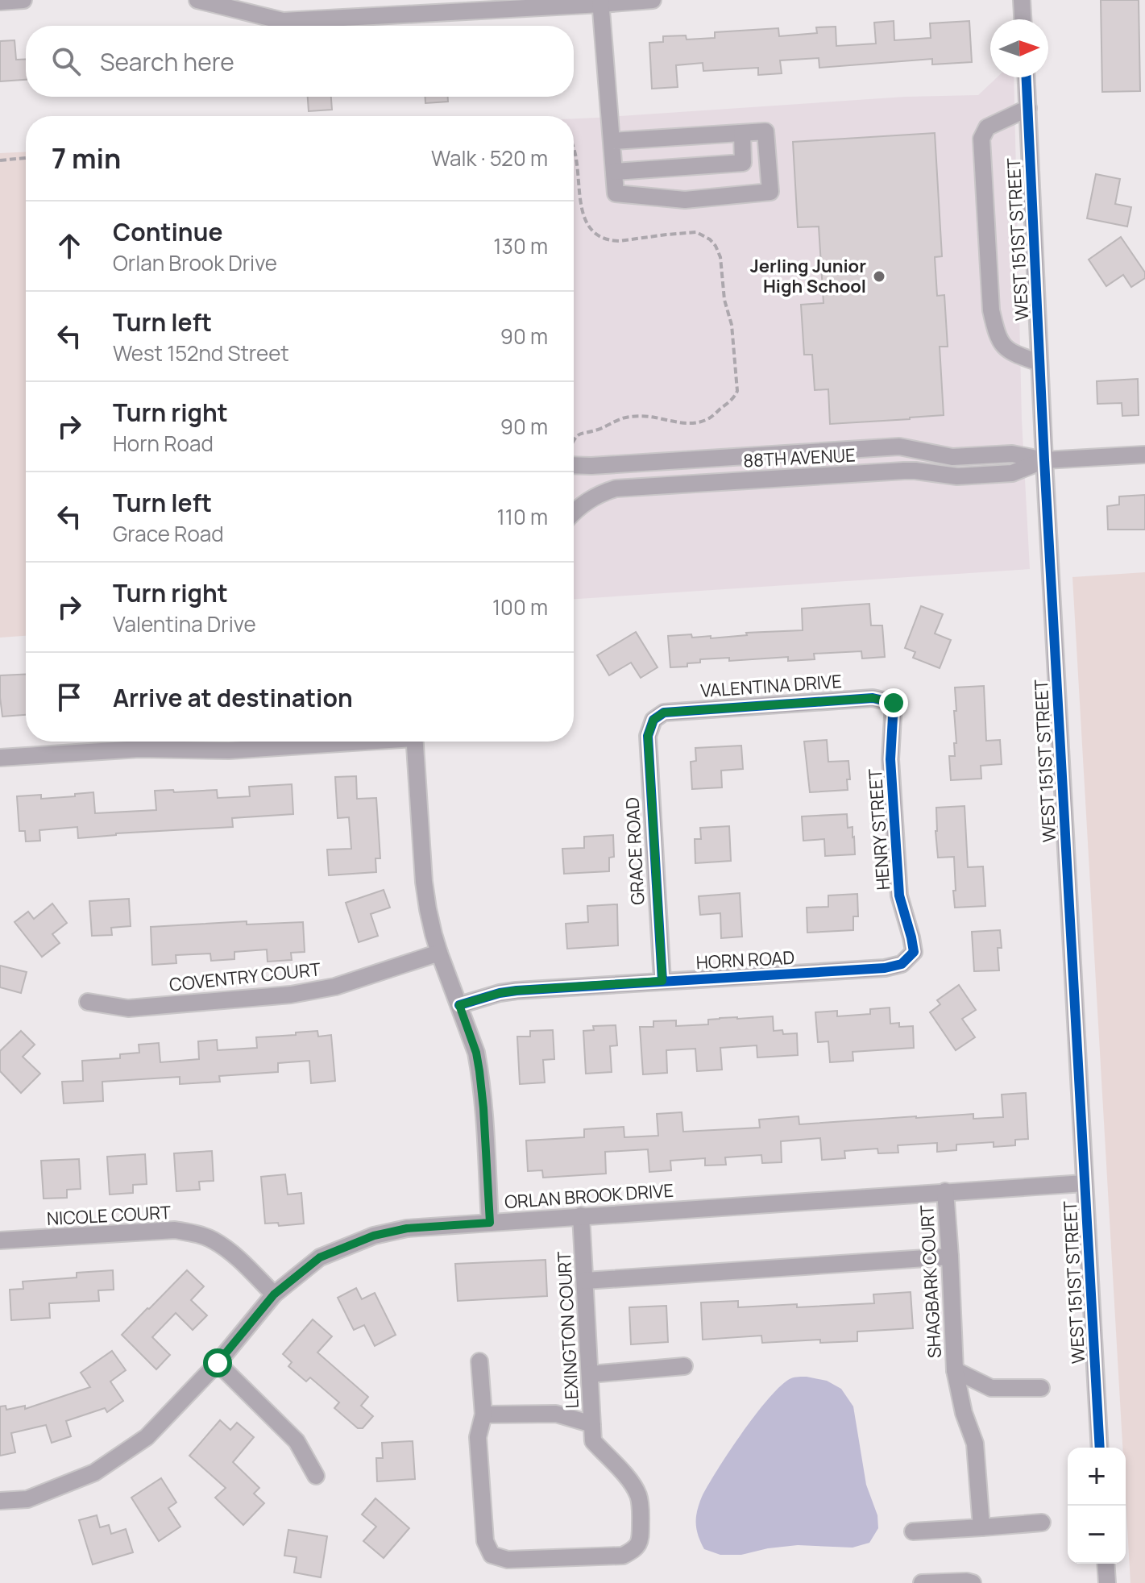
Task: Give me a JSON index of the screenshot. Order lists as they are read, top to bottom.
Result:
{
  "streets": {
    "street": [
      "WEST 151ST STREET",
      "88TH AVENUE",
      "VALENTINA DRIVE",
      "HENRY STREET",
      "GRACE ROAD",
      "HORN ROAD",
      "COVENTRY COURT",
      "ORLAN BROOK DRIVE",
      "NICOLE COURT",
      "SHAGBARK COURT",
      "LEXINGTON COURT"
    ]
  },
  "crossings": [
    ["WEST 151ST STREET", "88TH AVENUE"],
    ["WEST 151ST STREET", "ORLAN BROOK DRIVE"],
    ["VALENTINA DRIVE", "HENRY STREET"],
    ["VALENTINA DRIVE", "GRACE ROAD"],
    ["HENRY STREET", "HORN ROAD"],
    ["GRACE ROAD", "HORN ROAD"],
    ["ORLAN BROOK DRIVE", "NICOLE COURT"],
    ["ORLAN BROOK DRIVE", "SHAGBARK COURT"],
    ["ORLAN BROOK DRIVE", "LEXINGTON COURT"]
  ],
  "places": ["Jerling Junior High School"],
  "north": "right",
  "page": {
    "search": "Search here",
    "heading": ["7 min", "Walk · 520 m"],
    "list": [
      ["Continue", "Orlan Brook Drive", "130 m"],
      ["Turn left", "West 152nd Street", "90 m"],
      ["Turn right", "Horn Road", "90 m"],
      ["Turn left", "Grace Road", "110 m"],
      ["Turn right", "Valentina Drive", "100 m"],
      "Arrive at destination"
    ],
    "map_buttons": ["+", "−"]
  }
}
